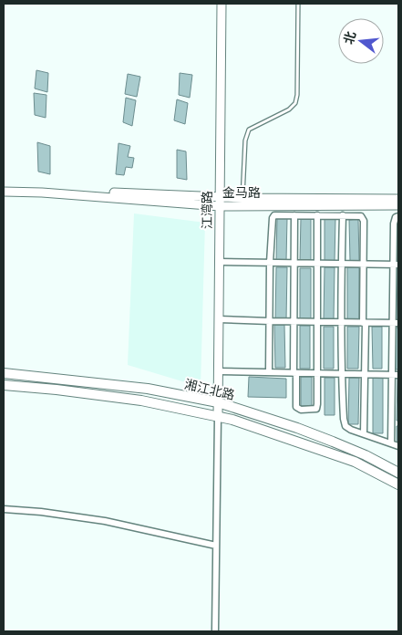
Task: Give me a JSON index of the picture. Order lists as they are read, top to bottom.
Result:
{
  "streets": {
    "main road": ["湘江北路"],
    "street": ["金马路", "江湾路"]
  },
  "crossings": [
    ["金马路", "江湾路"],
    ["江湾路", "湘江北路"]
  ],
  "north": "left"
}
